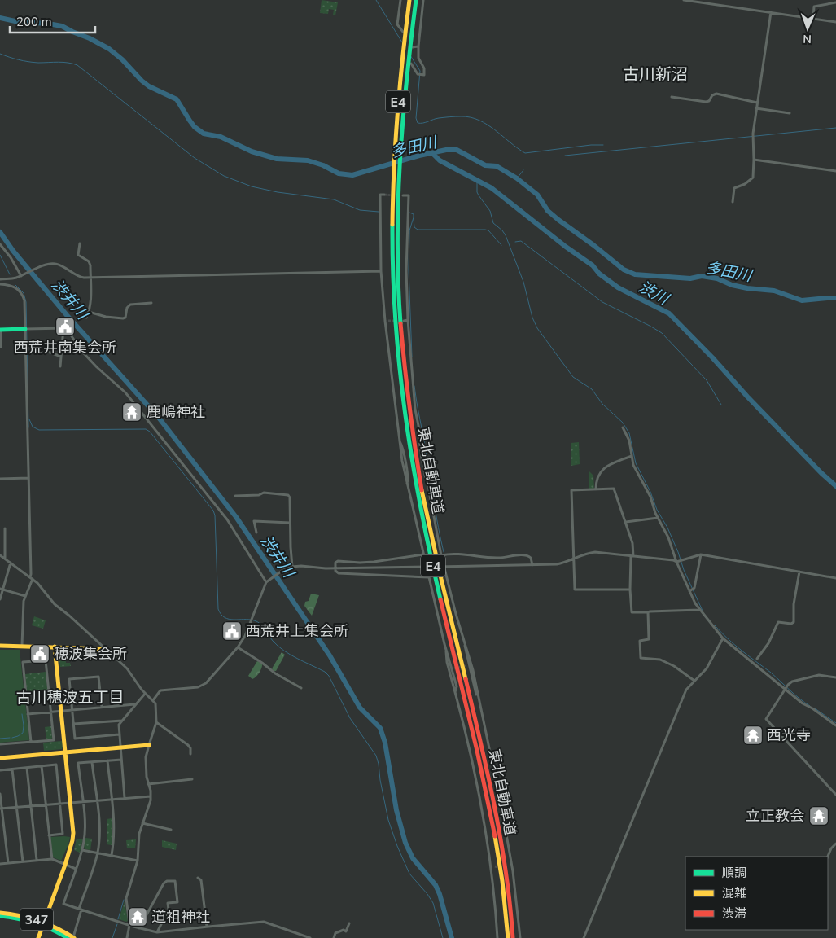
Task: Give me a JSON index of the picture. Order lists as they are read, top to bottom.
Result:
{
  "streets": {
    "main road": ["E4", "東北自動車道", "347"]
  },
  "districts": ["古川新沼", "古川穂波五丁目"],
  "water": ["多田川", "渋川", "渋井川"],
  "places": {
    "public building": ["西荒井南集会所", "西荒井上集会所", "穂波集会所"],
    "temple": [
      "鹿嶋神社",
      "西光寺",
      "立正教会",
      "道祖神社"
    ]
  },
  "legend": ["順調", "混雑", "渋滞"],
  "scale_bar": "200 m",
  "north": "bottom"
}
